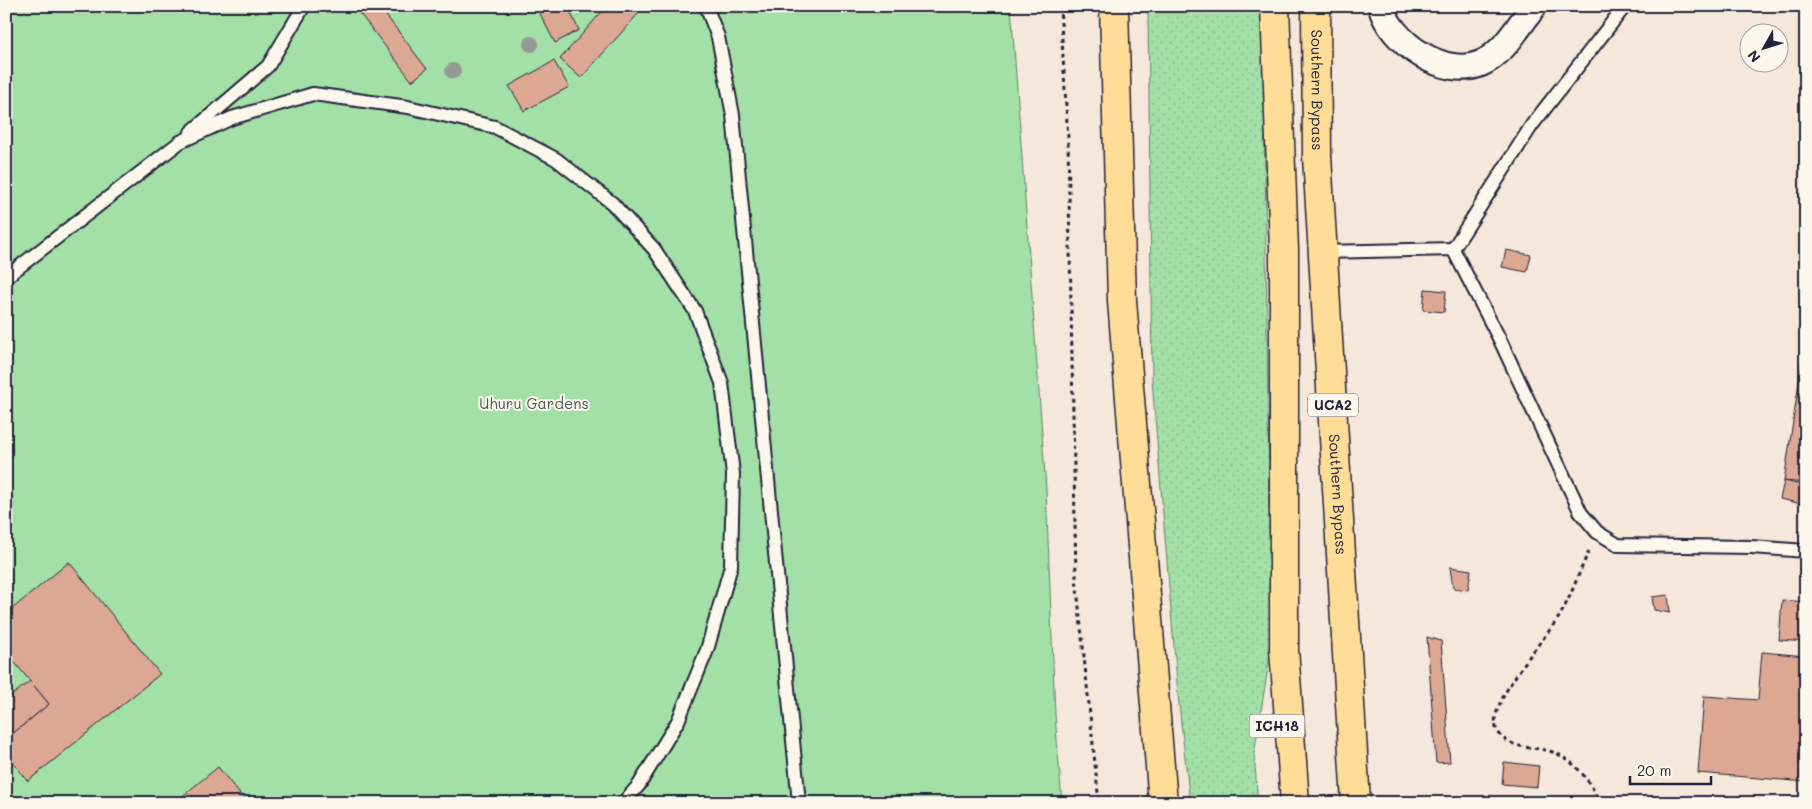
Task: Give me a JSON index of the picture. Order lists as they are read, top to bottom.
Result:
{
  "streets": {
    "highway": ["Southern Bypass", "UCA2", "ICH18"]
  },
  "parks": ["Uhuru Gardens"],
  "scale_bar": "20 m",
  "north": "bottom left"
}
